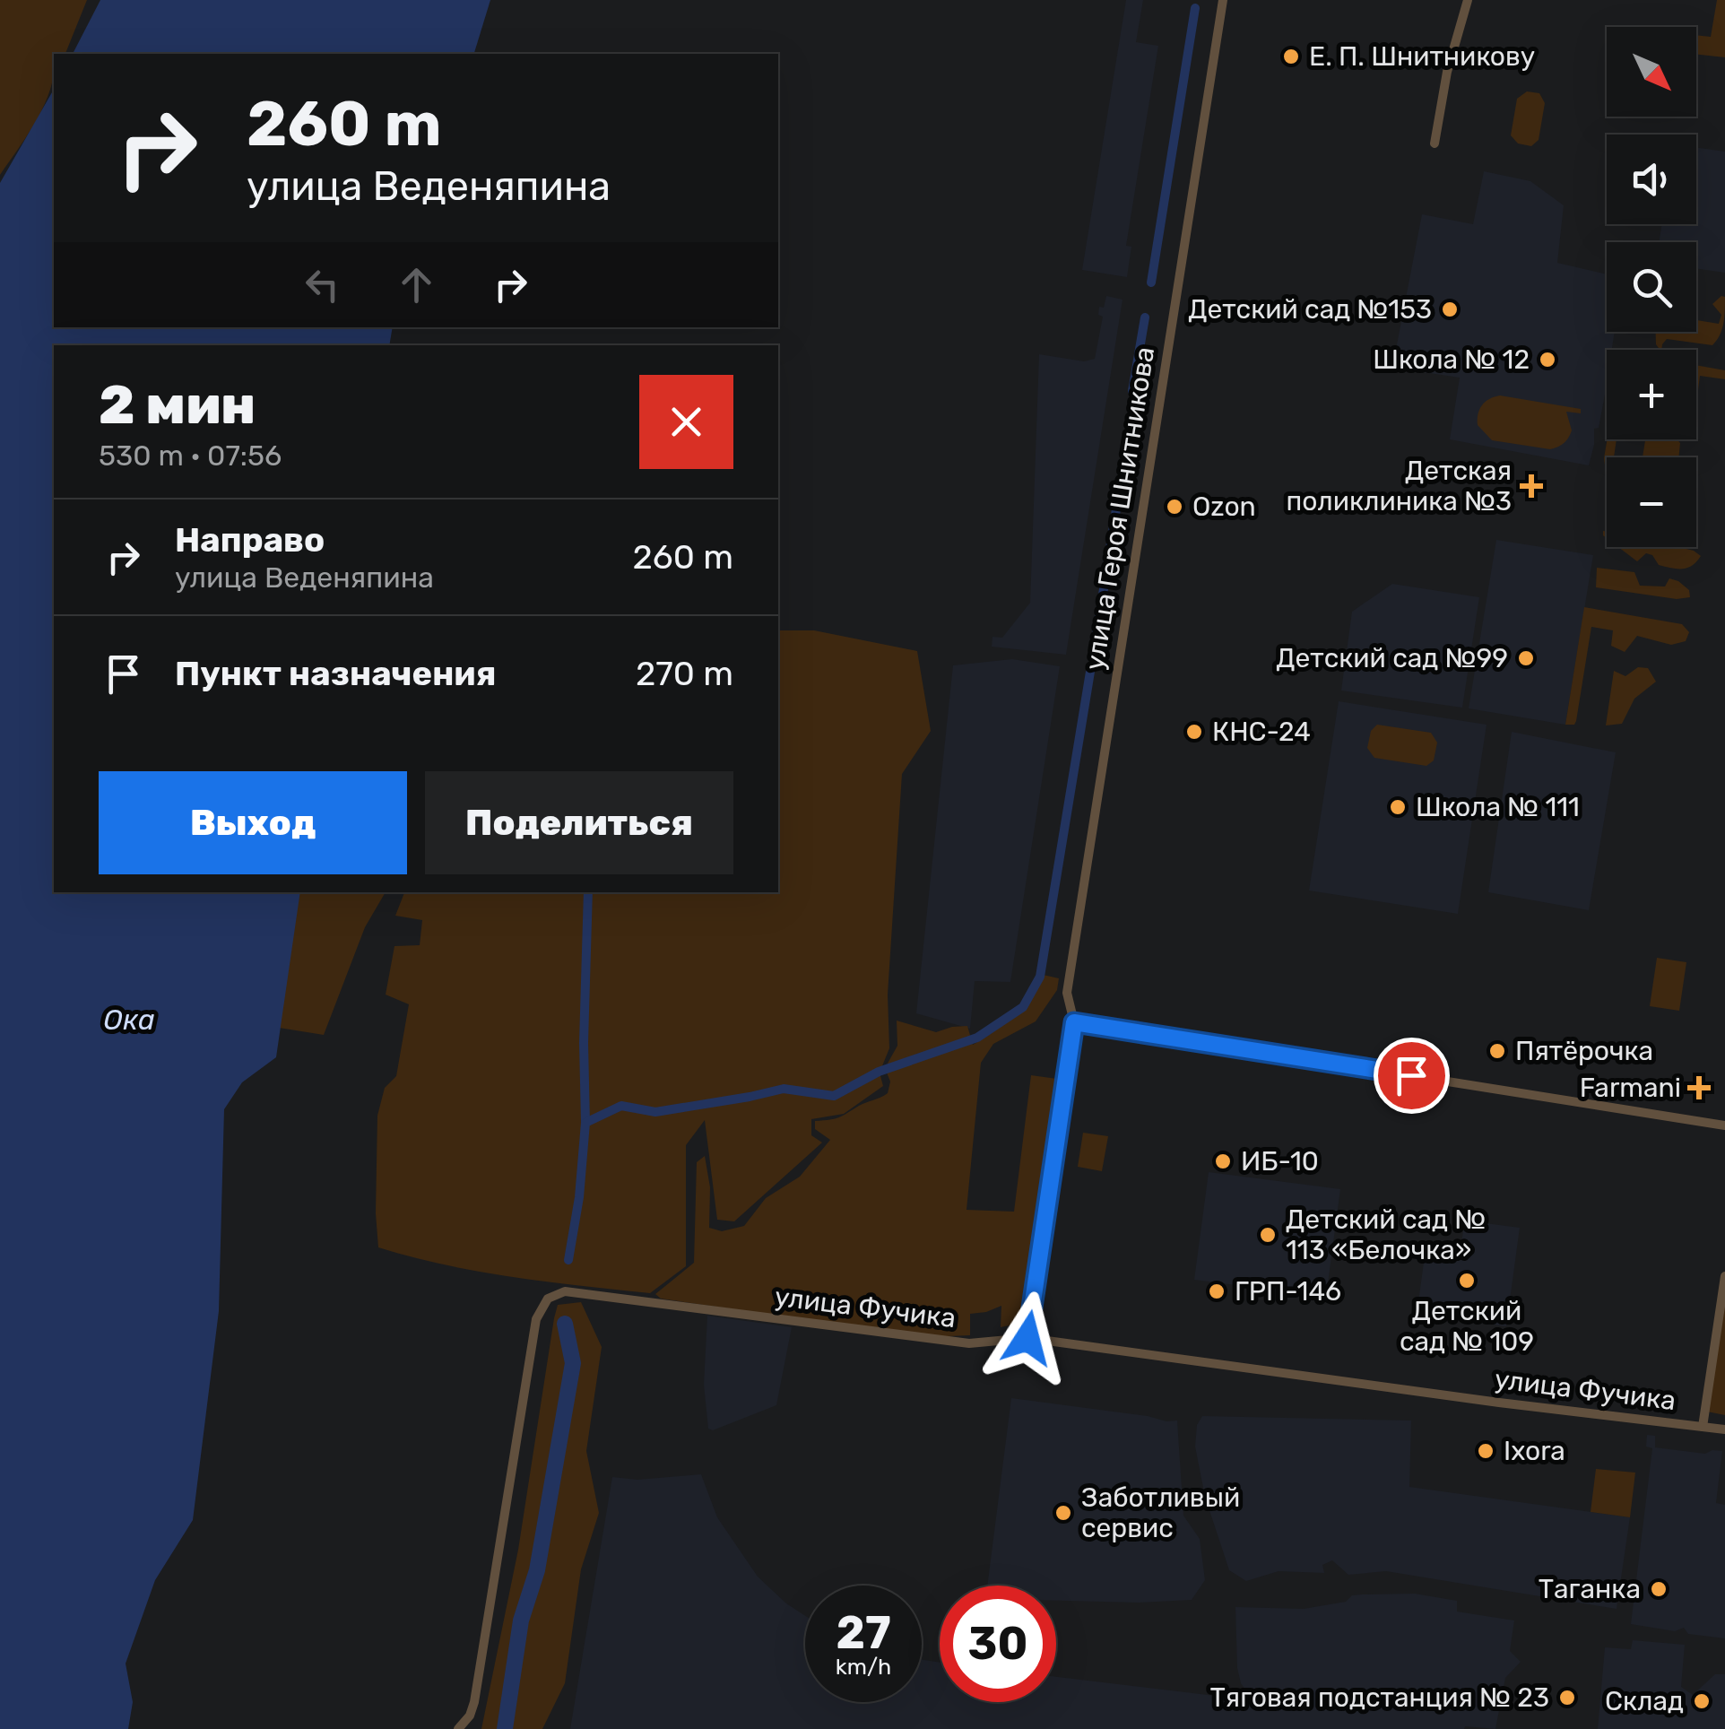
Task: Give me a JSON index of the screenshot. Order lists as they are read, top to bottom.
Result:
{
  "streets": {
    "street": ["улица Героя Шнитникова", "улица Фучика"]
  },
  "crossings": [
    ["улица Героя Шнитникова", "улица Фучика"]
  ],
  "water": ["Ока"],
  "places": {
    "other": [
      "Е. П. Шнитникову",
      "Детский сад №153",
      "Школа № 12",
      "Ozon",
      "Детский сад №99",
      "КНС-24",
      "Школа № 111",
      "Пятёрочка",
      "ИБ-10",
      "Детский сад № 113 «Белочка»",
      "Детский сад № 109",
      "ГРП-146",
      "Ixora",
      "Заботливый сервис",
      "Таганка",
      "Тяговая подстанция № 23",
      "Склад"
    ],
    "health": ["Детская поликлиника №3", "Farmani"]
  },
  "north": "bottom right",
  "page": {
    "map_buttons": ["+", "−"],
    "turn": ["260 m", "улица Веденяпина"],
    "heading": ["2 мин", "530 m · 07:56"],
    "list": [
      {
        "name": "Направо",
        "note": "улица Веденяпина",
        "value": "260 m"
      },
      {
        "name": "Пункт назначения",
        "value": "270 m"
      }
    ],
    "buttons": ["Выход", "Поделиться"],
    "speed": "27 km/h",
    "limit": "30"
  }
}
